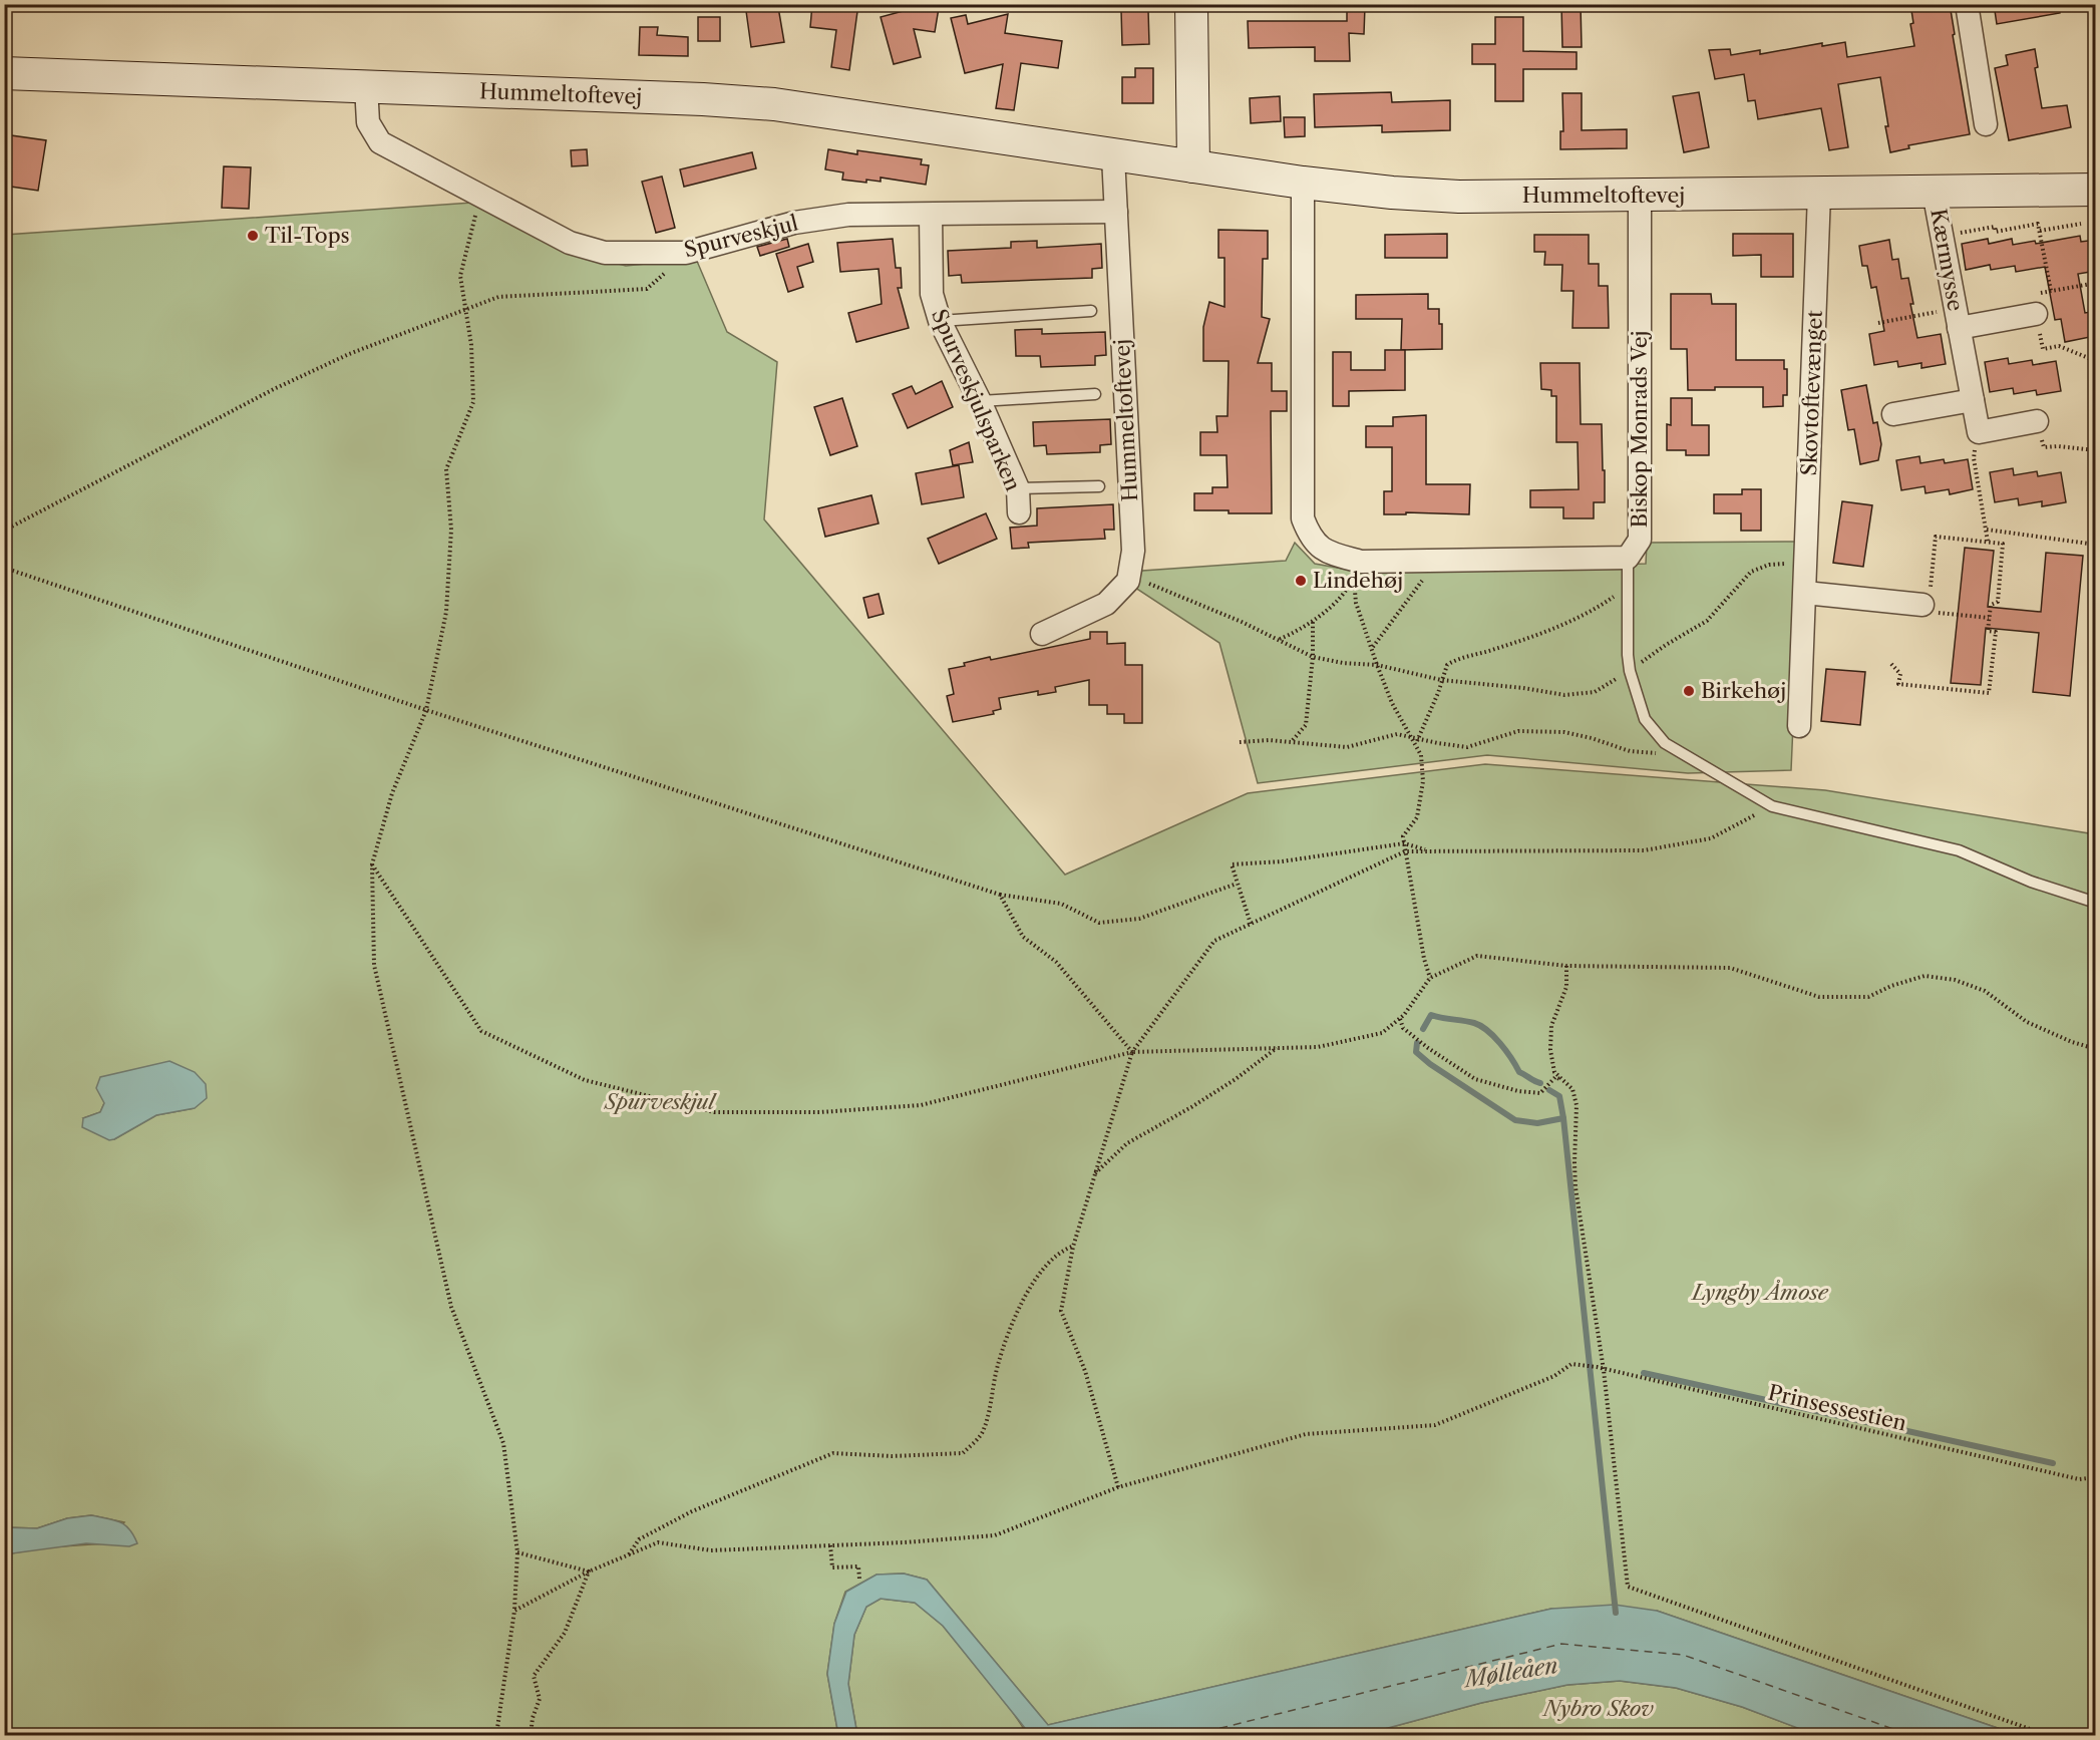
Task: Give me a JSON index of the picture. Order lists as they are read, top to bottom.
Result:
{
  "streets": {
    "street": [
      "Hummeltoftevej",
      "Spurveskjul",
      "Kærmysse",
      "Skovtoftevænget",
      "Spurveskjulsparken",
      "Biskop Monrads Vej"
    ],
    "path": ["Prinsessestien"]
  },
  "crossings": [
    ["Hummeltoftevej", "Spurveskjul"],
    ["Hummeltoftevej", "Kærmysse"],
    ["Hummeltoftevej", "Skovtoftevænget"],
    ["Hummeltoftevej", "Biskop Monrads Vej"],
    ["Spurveskjul", "Spurveskjulsparken"]
  ],
  "water": ["Mølleåen"],
  "parks": ["Spurveskjul", "Lyngby Åmose", "Nybro Skov"],
  "places": ["Til-Tops", "Lindehøj", "Birkehøj"]
}
